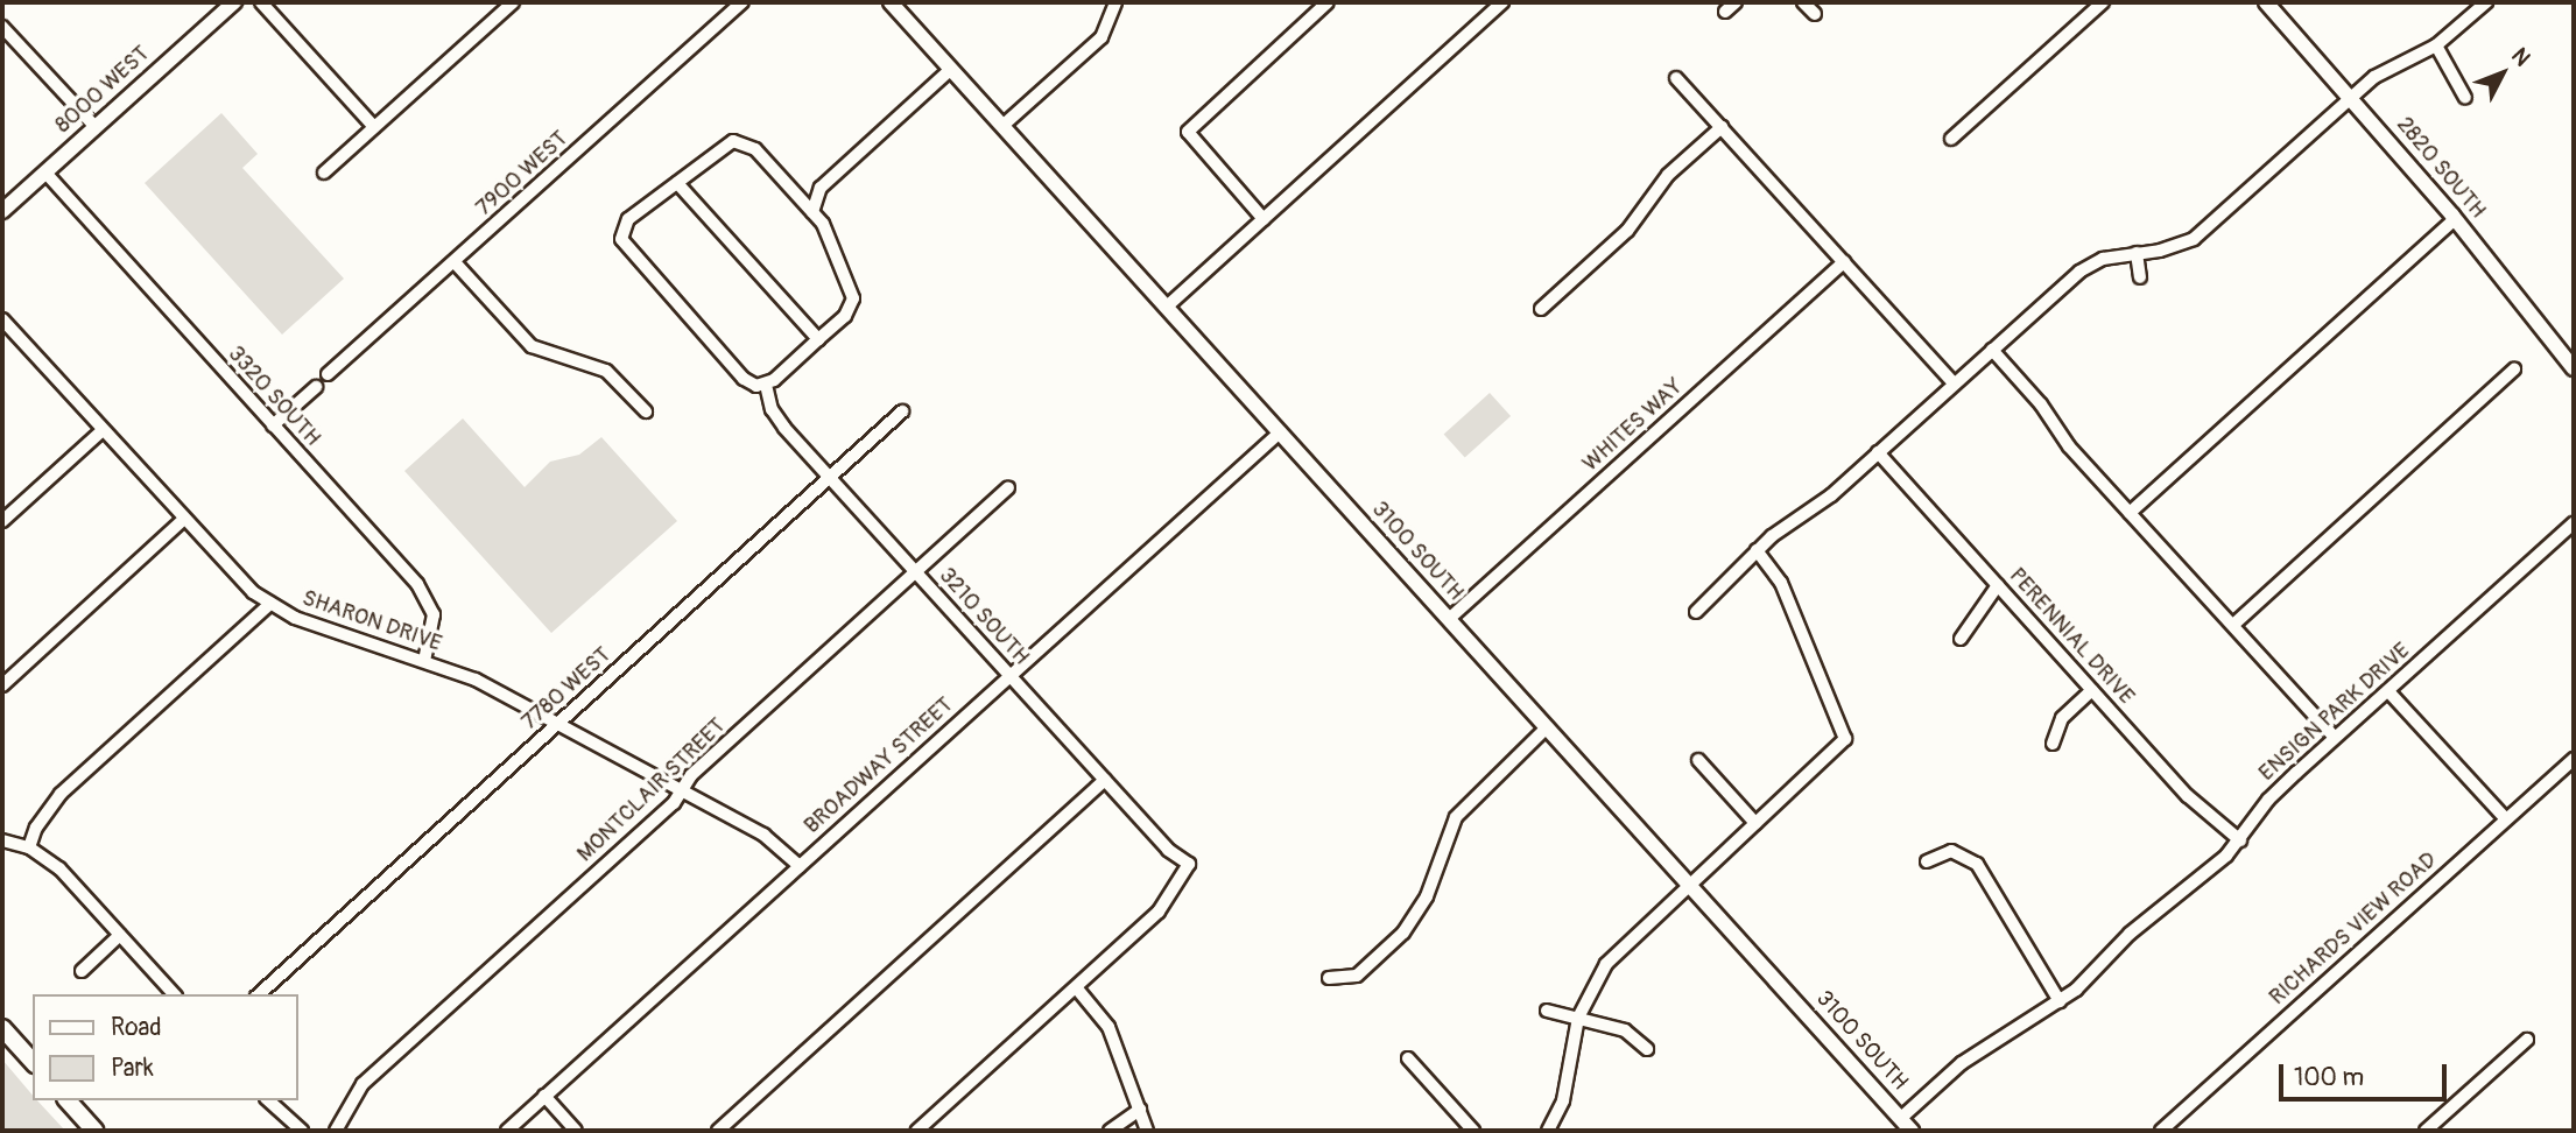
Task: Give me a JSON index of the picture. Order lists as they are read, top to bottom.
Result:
{
  "streets": {
    "street": [
      "8000 WEST",
      "2820 SOUTH",
      "7900 WEST",
      "3320 SOUTH",
      "WHITES WAY",
      "3100 SOUTH",
      "3210 SOUTH",
      "SHARON DRIVE",
      "PERENNIAL DRIVE",
      "7780 WEST",
      "ENSIGN PARK DRIVE",
      "BROADWAY STREET",
      "MONTCLAIR STREET",
      "RICHARDS VIEW ROAD"
    ]
  },
  "crossings": [
    ["8000 WEST", "3320 SOUTH"],
    ["3320 SOUTH", "SHARON DRIVE"],
    ["WHITES WAY", "3100 SOUTH"],
    ["3100 SOUTH", "ENSIGN PARK DRIVE"],
    ["3100 SOUTH", "BROADWAY STREET"],
    ["3210 SOUTH", "7780 WEST"],
    ["3210 SOUTH", "BROADWAY STREET"],
    ["3210 SOUTH", "MONTCLAIR STREET"],
    ["SHARON DRIVE", "7780 WEST"],
    ["SHARON DRIVE", "BROADWAY STREET"],
    ["SHARON DRIVE", "MONTCLAIR STREET"],
    ["PERENNIAL DRIVE", "ENSIGN PARK DRIVE"]
  ],
  "legend": ["Road", "Park"],
  "scale_bar": "100 m",
  "north": "top right"
}
